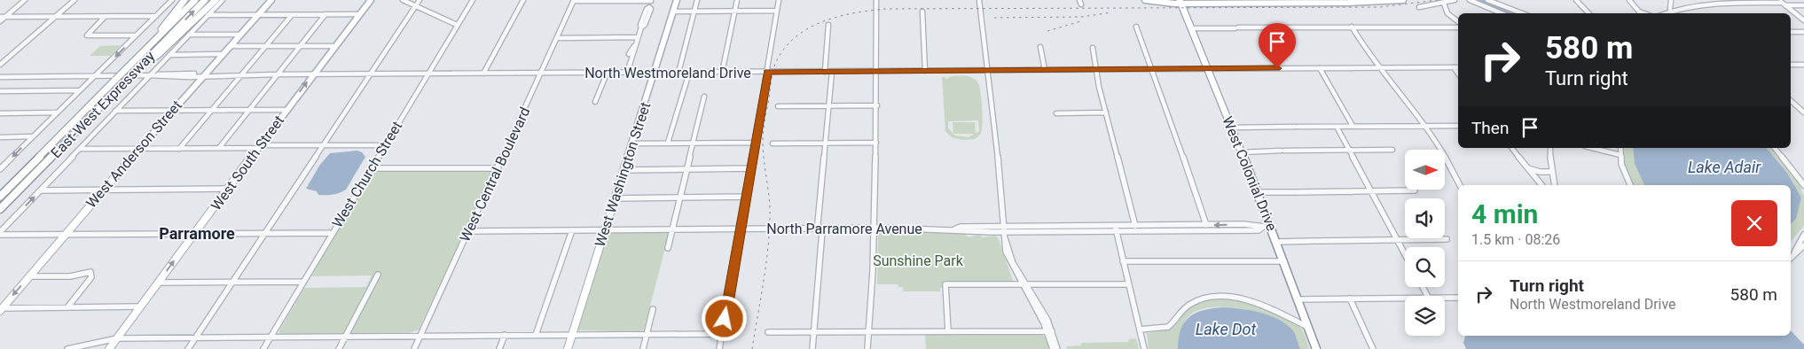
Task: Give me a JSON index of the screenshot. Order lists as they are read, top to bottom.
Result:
{
  "streets": {
    "highway": ["East-West Expressway", "West Colonial Drive"],
    "main road": ["West Anderson Street", "West South Street", "West Washington Street"],
    "street": [
      "North Westmoreland Drive",
      "West Church Street",
      "West Central Boulevard",
      "North Parramore Avenue"
    ]
  },
  "crossings": [
    ["North Westmoreland Drive", "West Anderson Street"],
    ["North Westmoreland Drive", "West South Street"],
    ["North Westmoreland Drive", "West Colonial Drive"],
    ["North Westmoreland Drive", "West Church Street"],
    ["North Westmoreland Drive", "West Central Boulevard"],
    ["North Westmoreland Drive", "West Washington Street"],
    ["West Colonial Drive", "North Parramore Avenue"],
    ["West Central Boulevard", "North Parramore Avenue"],
    ["West Washington Street", "North Parramore Avenue"]
  ],
  "districts": ["Parramore"],
  "water": ["Lake Adair", "Lake Dot"],
  "parks": ["Sunshine Park"],
  "north": "right",
  "page": {
    "turn": ["580 m", "Turn right"],
    "then": "Then",
    "heading": ["4 min", "1.5 km · 08:26"],
    "list": [
      {
        "name": "Turn right",
        "note": "North Westmoreland Drive",
        "value": "580 m"
      }
    ]
  }
}
